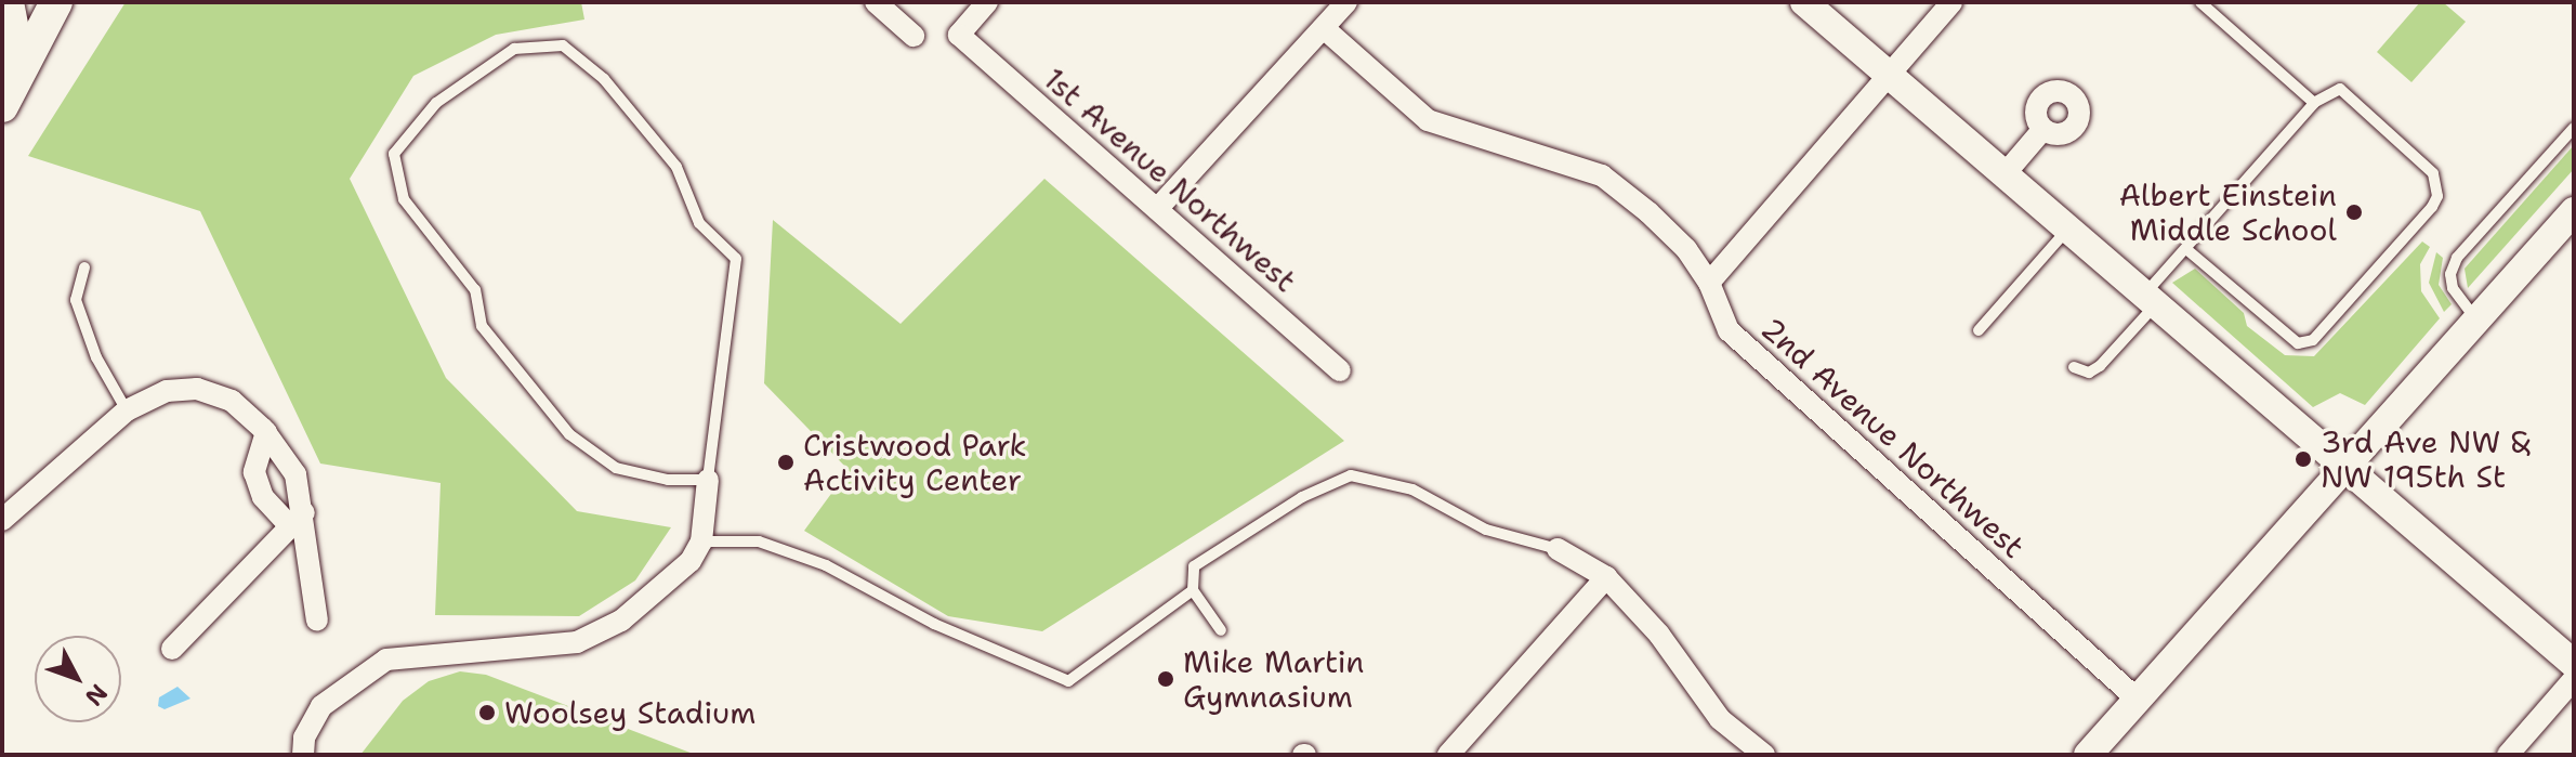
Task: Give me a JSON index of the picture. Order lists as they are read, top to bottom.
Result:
{
  "streets": {
    "street": ["1st Avenue Northwest", "2nd Avenue Northwest"]
  },
  "places": [
    "Albert Einstein Middle School",
    "3rd Ave NW & NW 195th St",
    "Cristwood Park Activity Center",
    "Mike Martin Gymnasium",
    "Woolsey Stadium"
  ],
  "north": "bottom right"
}
